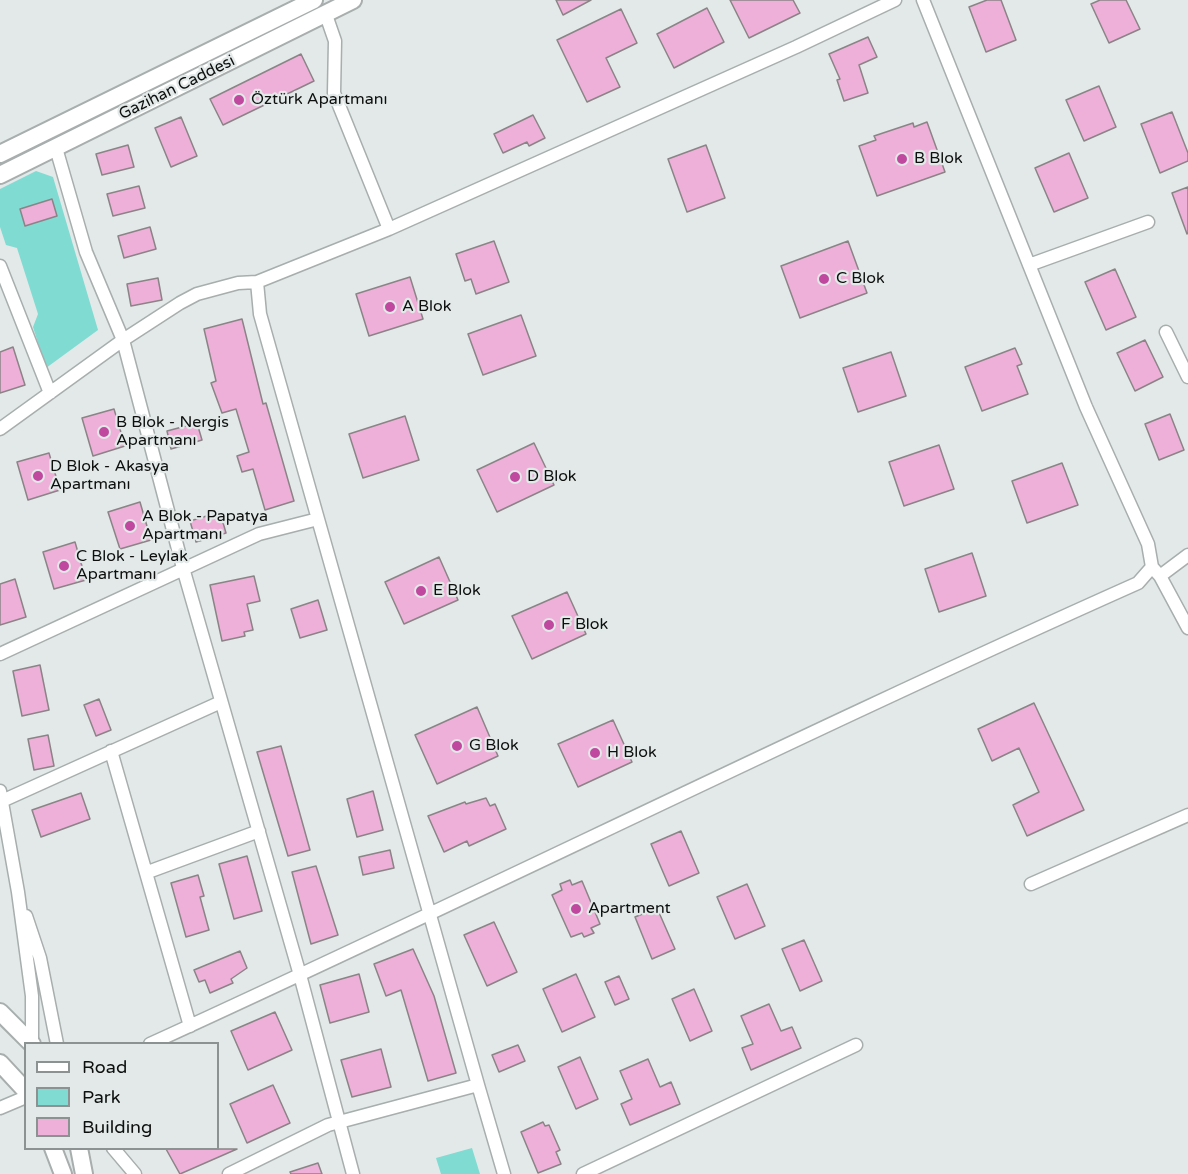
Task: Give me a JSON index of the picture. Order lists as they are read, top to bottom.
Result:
{
  "streets": {
    "main road": ["Gazihan Caddesi"]
  },
  "places": [
    "Öztürk Apartmanı",
    "B Blok",
    "C Blok",
    "A Blok",
    "B Blok - Nergis Apartmanı",
    "D Blok - Akasya Apartmanı",
    "D Blok",
    "A Blok - Papatya Apartmanı",
    "C Blok - Leylak Apartmanı",
    "E Blok",
    "F Blok",
    "G Blok",
    "H Blok",
    "Apartment"
  ],
  "legend": ["Road", "Park", "Building"]
}
